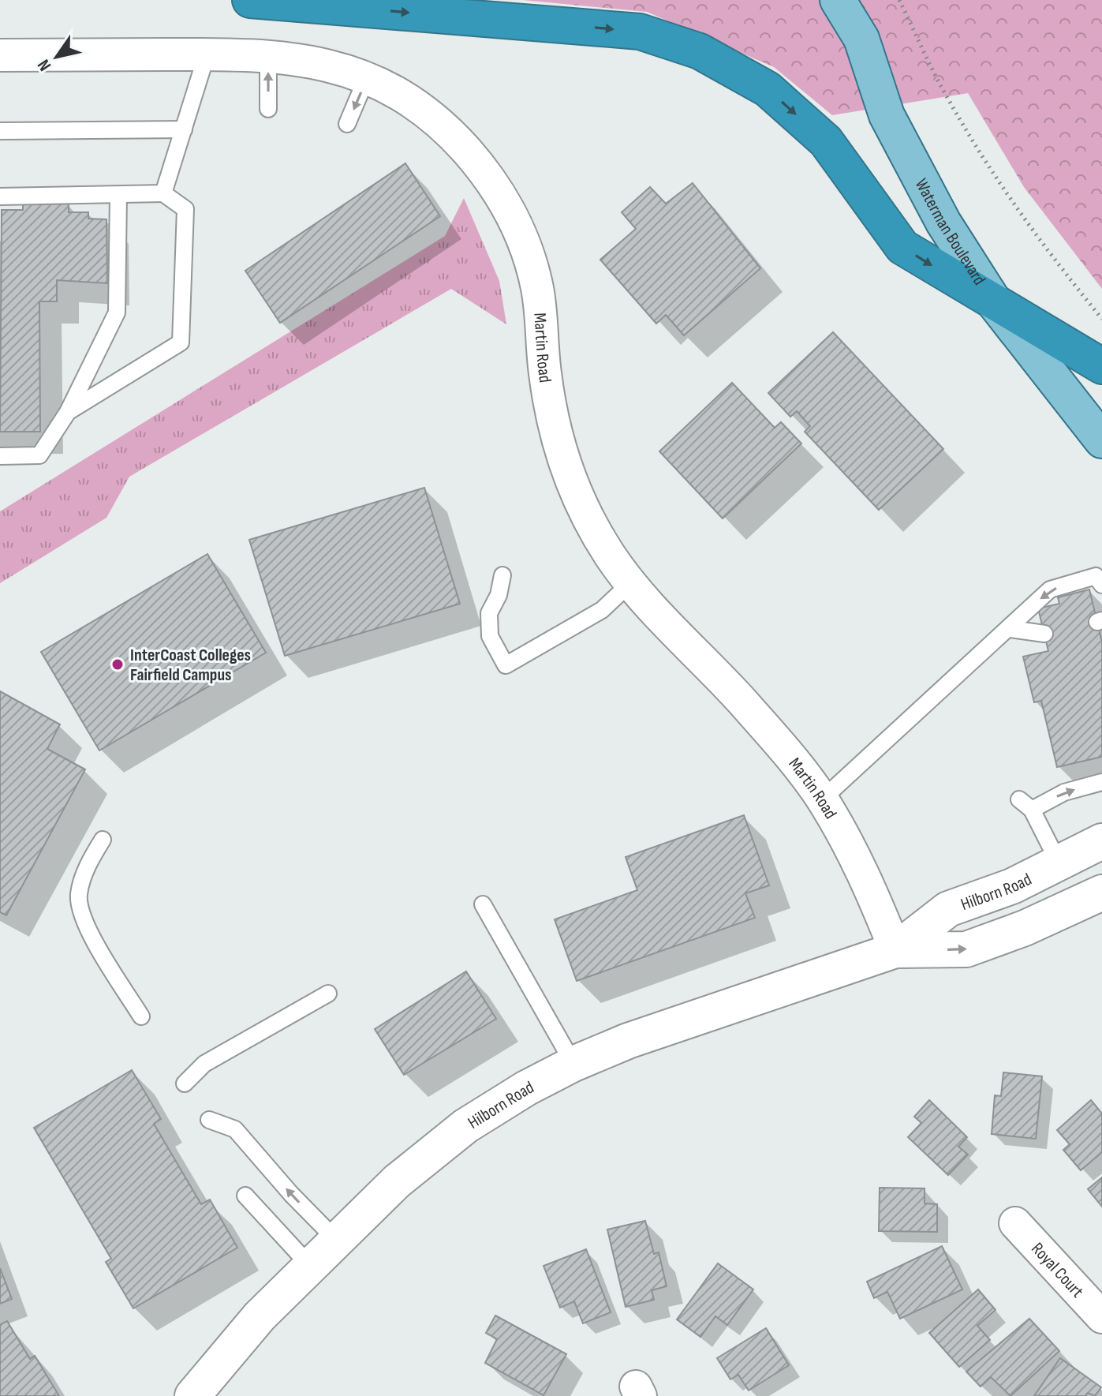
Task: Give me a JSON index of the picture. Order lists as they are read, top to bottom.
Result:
{
  "streets": {
    "main road": ["Waterman Boulevard"],
    "street": ["Martin Road", "Hilborn Road", "Royal Court"]
  },
  "crossings": [
    ["Martin Road", "Hilborn Road"]
  ],
  "places": ["InterCoast Colleges Fairfield Campus"],
  "north": "bottom left"
}
